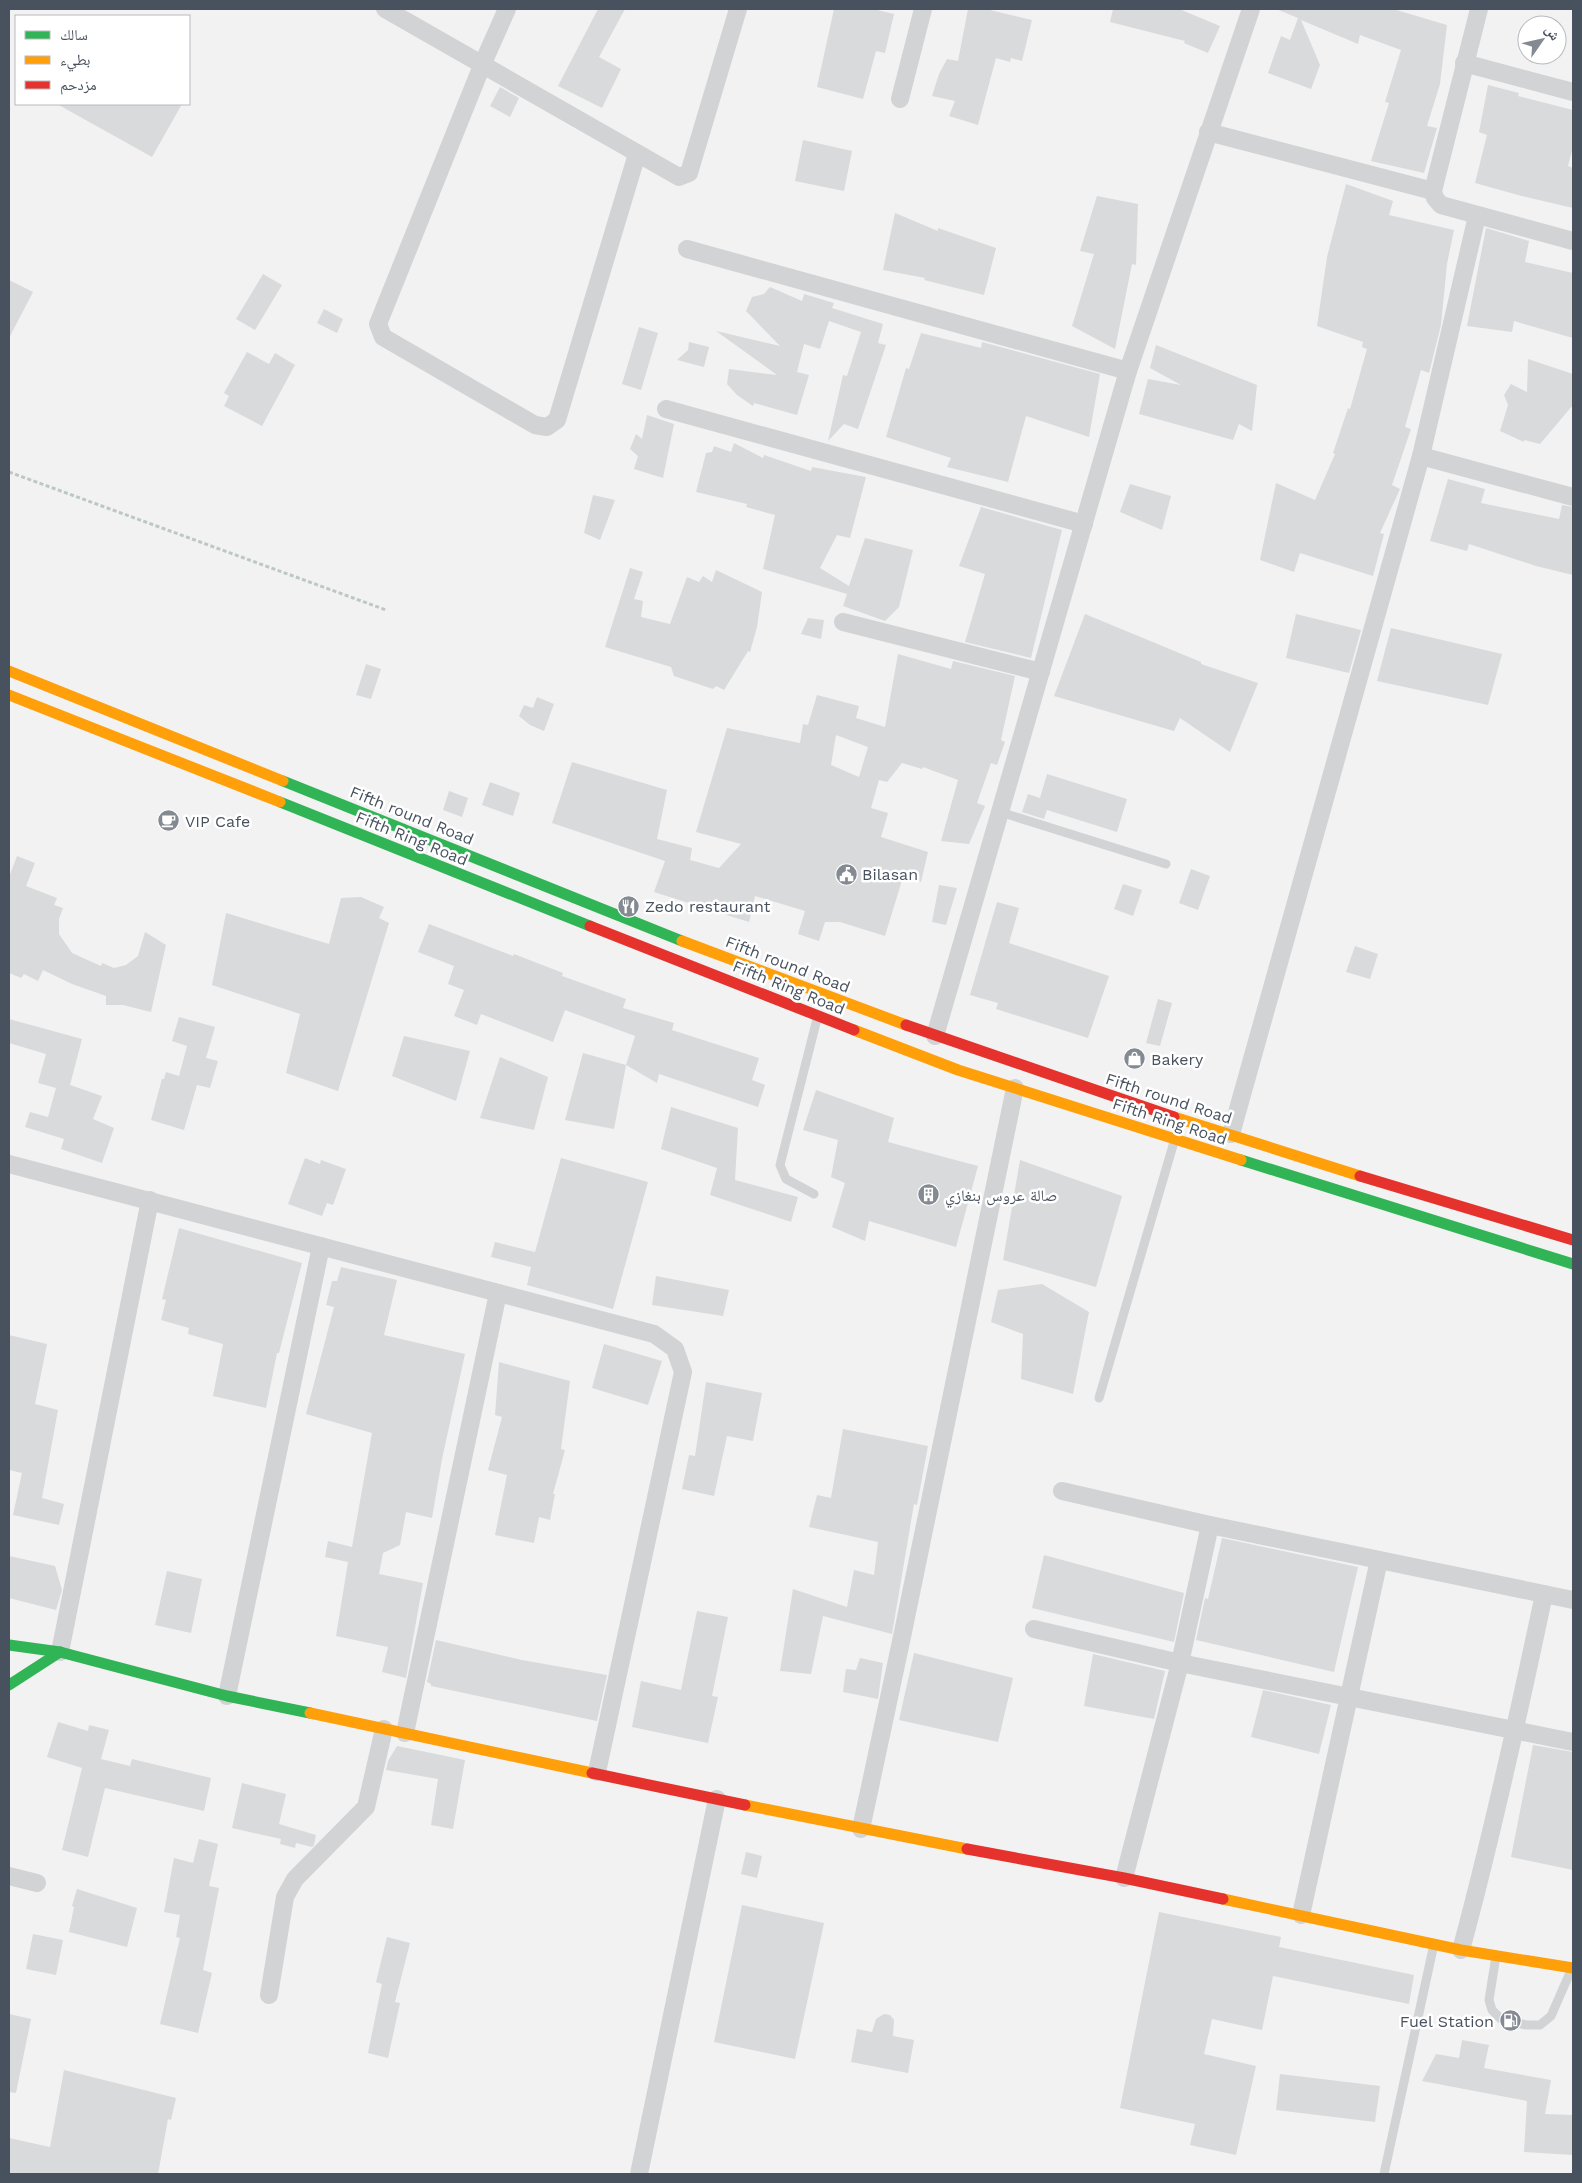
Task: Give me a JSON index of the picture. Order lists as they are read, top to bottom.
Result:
{
  "streets": {
    "main road": ["Fifth round Road", "Fifth Ring Road"]
  },
  "places": {
    "cafe": ["VIP Cafe"],
    "public building": ["Bilasan"],
    "restaurant": ["Zedo restaurant"],
    "shop": ["Bakery"],
    "building": ["صالة عروس بنغازي"],
    "fuel station": ["Fuel Station"]
  },
  "legend": ["سالك", "بطيء", "مزدحم"],
  "north": "top right"
}
